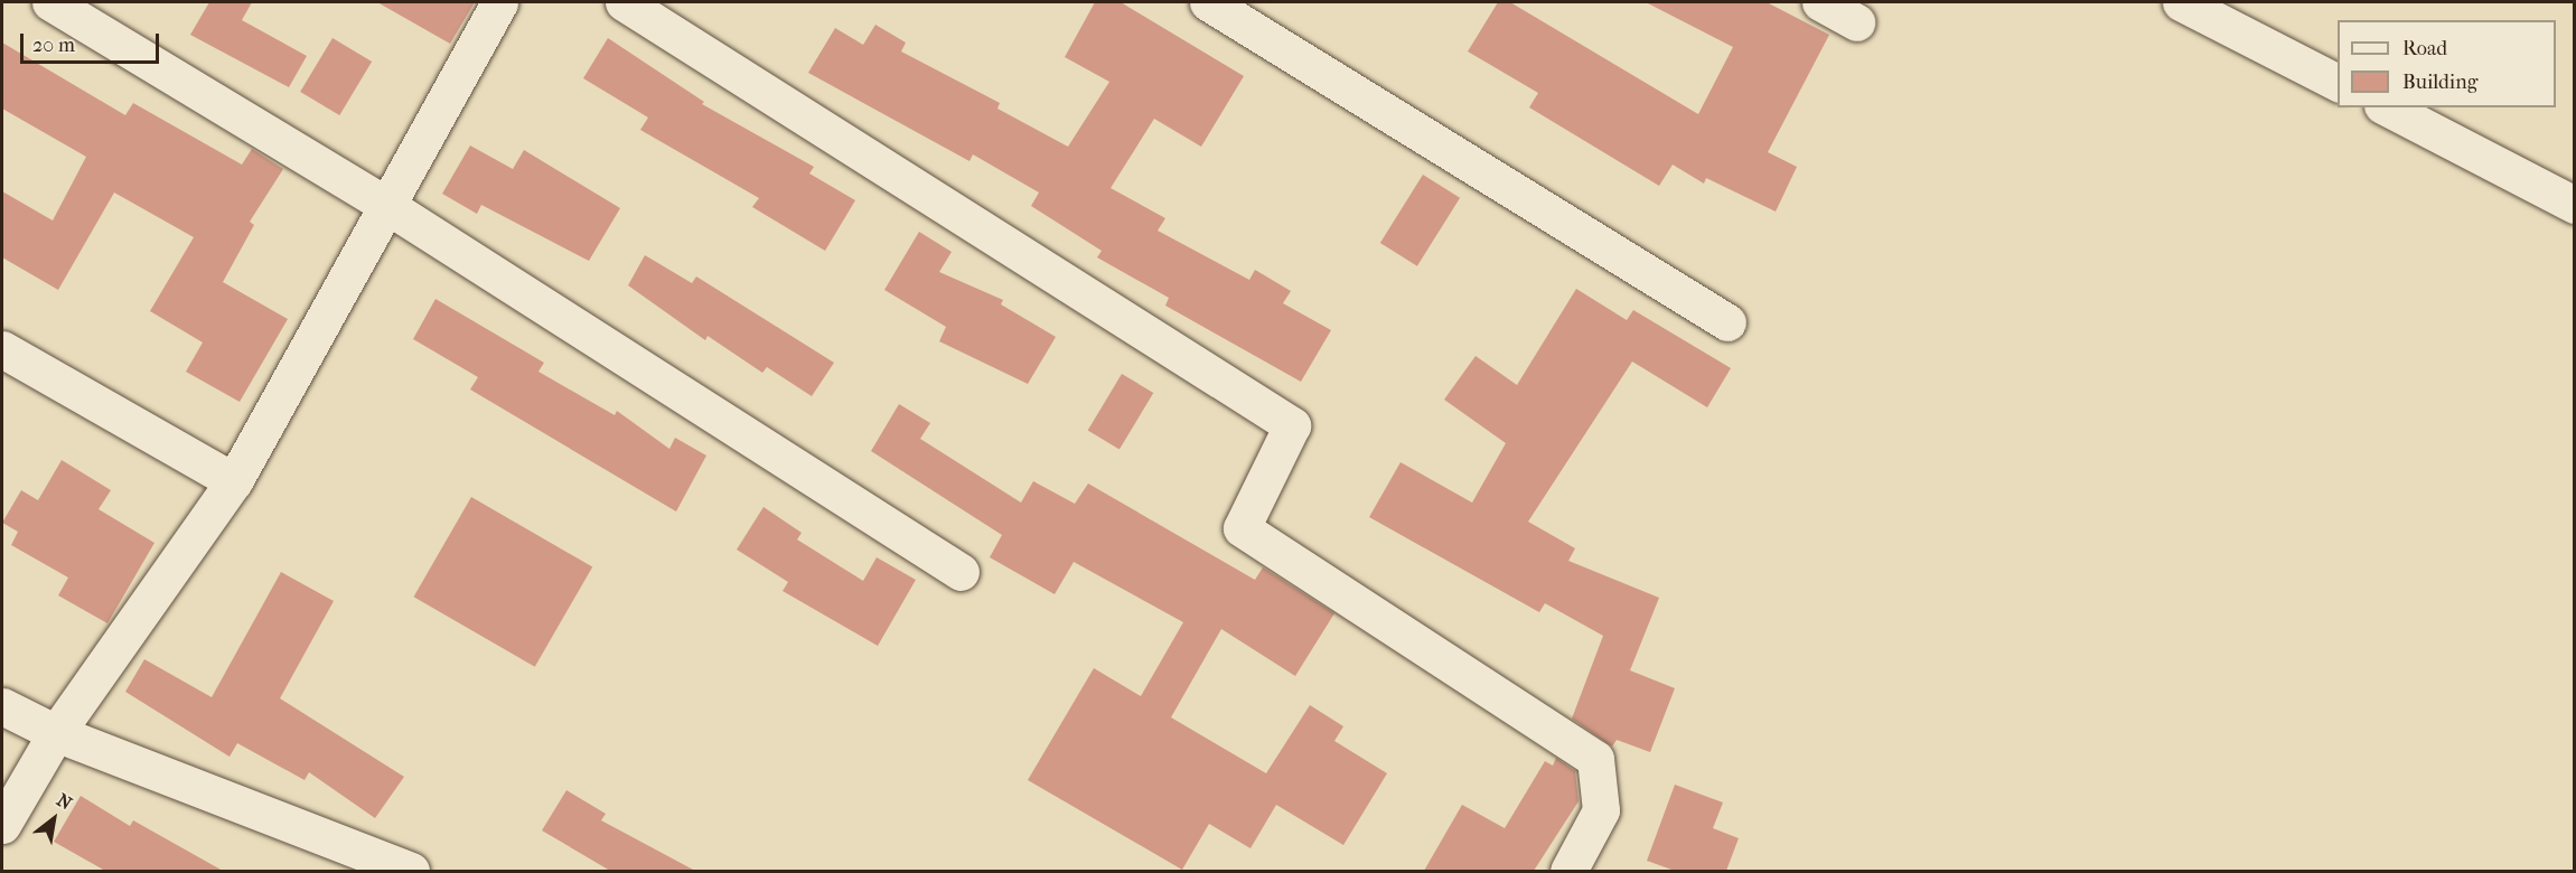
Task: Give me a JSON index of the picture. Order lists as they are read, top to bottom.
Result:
{
  "legend": ["Road", "Building"],
  "scale_bar": "20 m",
  "north": "top right"
}
